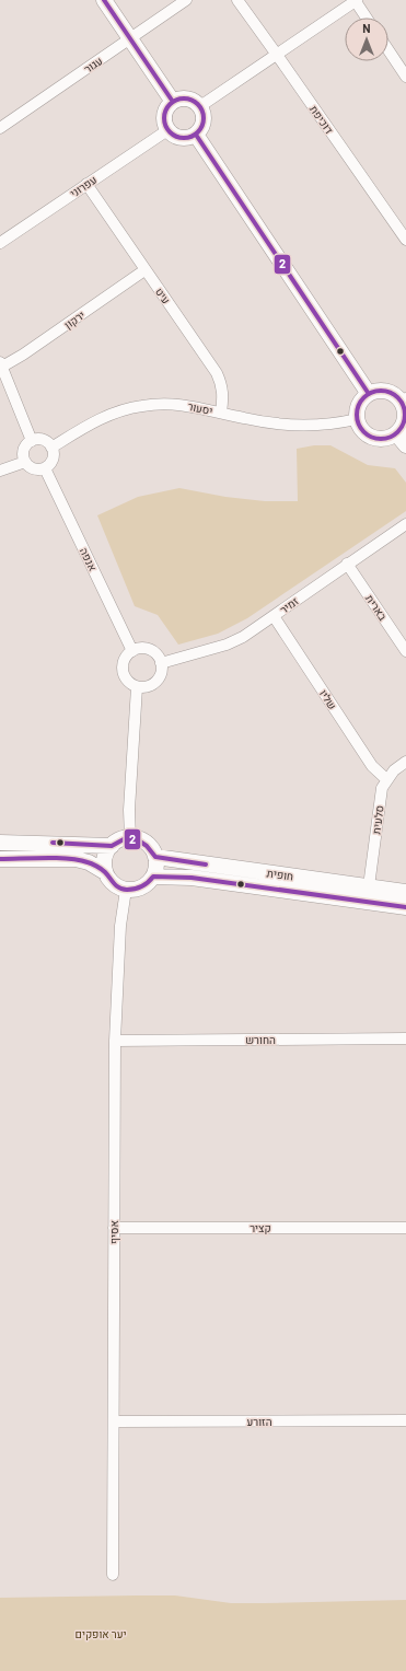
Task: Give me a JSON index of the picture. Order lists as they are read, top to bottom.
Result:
{
  "streets": {
    "main road": ["חופית"],
    "street": [
      "עגור",
      "דוכיפת",
      "עפרוני",
      "עיט",
      "ירקון",
      "יסעור",
      "אנפה",
      "זמיר",
      "בארית",
      "שליו",
      "סלעית",
      "החורש",
      "קציר",
      "אסיף",
      "הזורע"
    ]
  },
  "crossings": [
    ["עפרוני", "עיט"],
    ["עיט", "ירקון"],
    ["עיט", "יסעור"],
    ["יסעור", "אנפה"],
    ["אנפה", "זמיר"],
    ["זמיר", "בארית"],
    ["זמיר", "שליו"],
    ["שליו", "סלעית"],
    ["סלעית", "חופית"],
    ["חופית", "אסיף"],
    ["החורש", "אסיף"],
    ["קציר", "אסיף"],
    ["אסיף", "הזורע"]
  ],
  "parks": ["יער אופקים"],
  "lines": ["transit line 2"],
  "north": "top"
}
